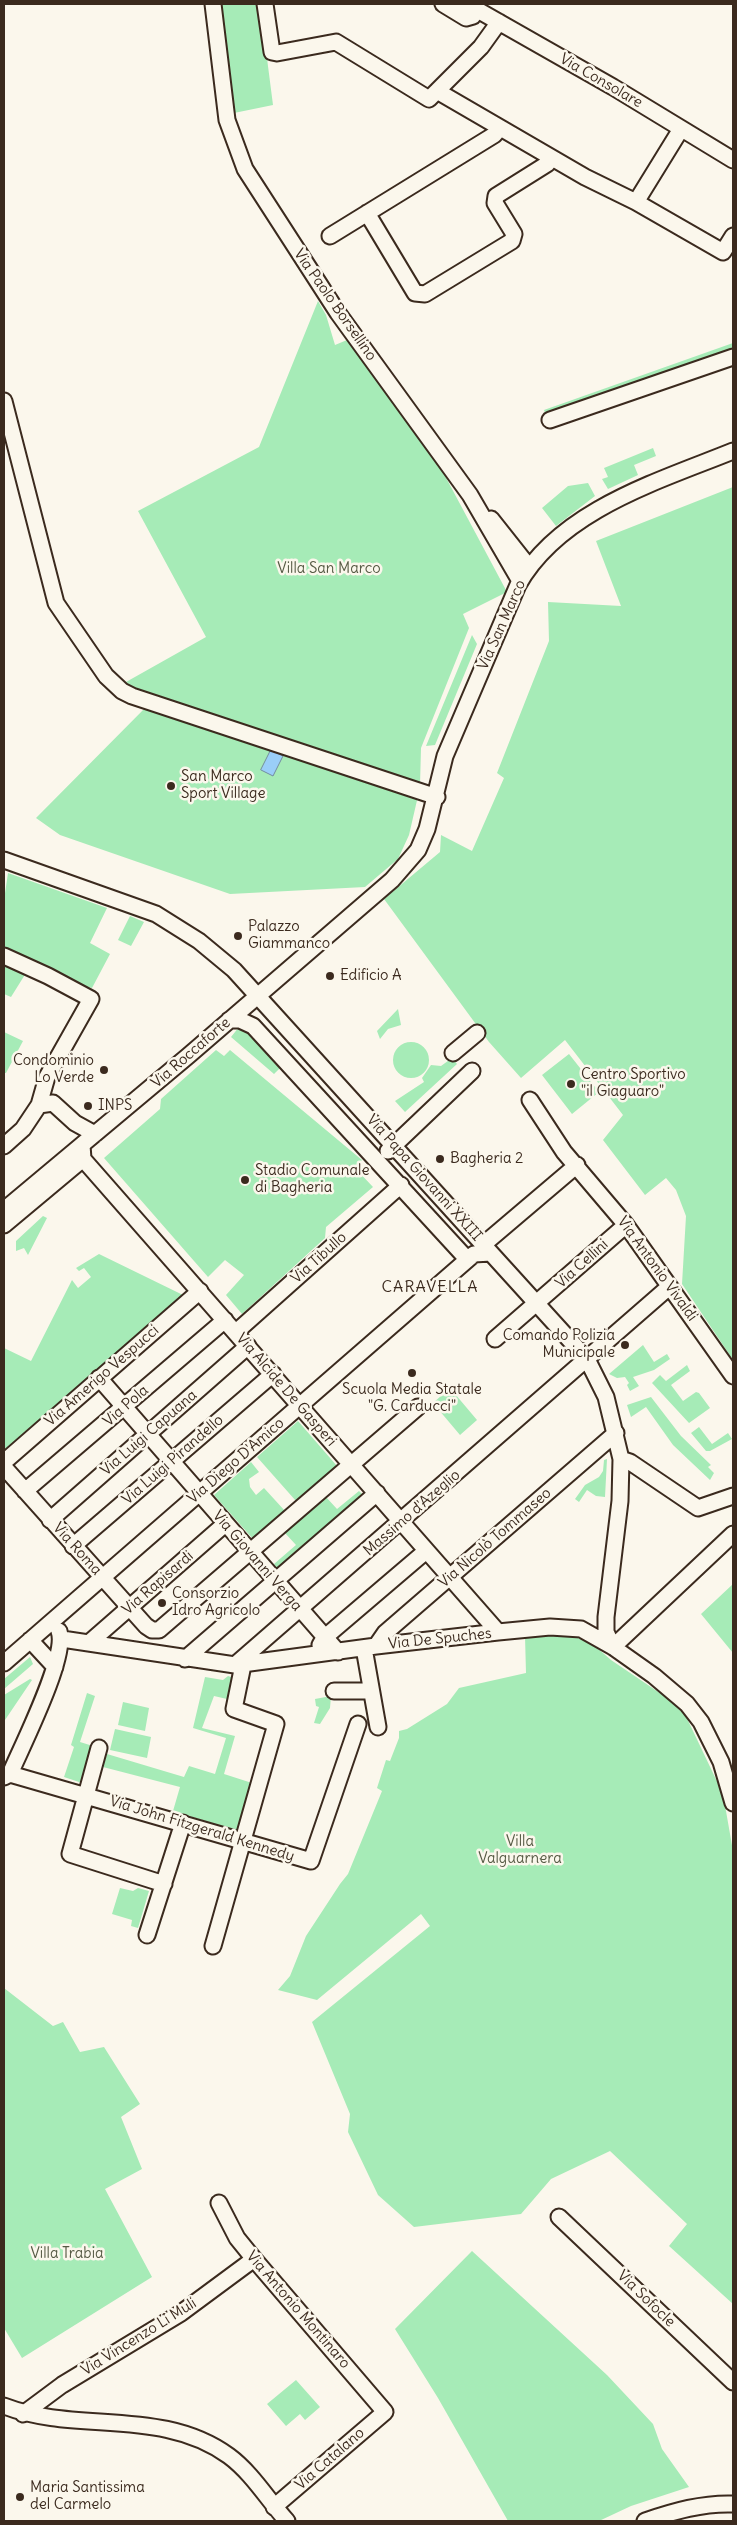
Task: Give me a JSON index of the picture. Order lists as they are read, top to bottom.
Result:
{
  "streets": {
    "street": [
      "Via Consolare",
      "Via Paolo Borsellino",
      "Via San Marco",
      "Via Roccaforte",
      "Via Papa Giovanni XXIII",
      "Via Tibullo",
      "Via Cellini",
      "Via Antonio Vivaldi",
      "Via Amerigo Vespucci",
      "Via Alcide De Gasperi",
      "Via Pola",
      "Via Luigi Capuana",
      "Via Luigi Pirandello",
      "Via Diego D'Amico",
      "Massimo d'Azeglio",
      "Via Nicolò Tommaseo",
      "Via Roma",
      "Via Giovanni Verga",
      "Via Rapisardi",
      "Via De Spuches",
      "Via John Fitzgerald Kennedy",
      "Via Sofocle",
      "Via Antonio Montinaro",
      "Via Vincenzo Li Muli",
      "Via Catalano"
    ]
  },
  "crossings": [
    ["Via Paolo Borsellino", "Via San Marco"],
    ["Via San Marco", "Via Roccaforte"],
    ["Via Roccaforte", "Via Papa Giovanni XXIII"],
    ["Via Roccaforte", "Via Alcide De Gasperi"],
    ["Via Papa Giovanni XXIII", "Via Tibullo"],
    ["Via Papa Giovanni XXIII", "Via Cellini"],
    ["Via Papa Giovanni XXIII", "Via Diego D'Amico"],
    ["Via Papa Giovanni XXIII", "Massimo d'Azeglio"],
    ["Via Papa Giovanni XXIII", "Via Nicolò Tommaseo"],
    ["Via Papa Giovanni XXIII", "Via De Spuches"],
    ["Via Tibullo", "Via Alcide De Gasperi"],
    ["Via Cellini", "Via Antonio Vivaldi"],
    ["Via Antonio Vivaldi", "Massimo d'Azeglio"],
    ["Via Amerigo Vespucci", "Via Alcide De Gasperi"],
    ["Via Amerigo Vespucci", "Via Giovanni Verga"],
    ["Via Alcide De Gasperi", "Via Pola"],
    ["Via Alcide De Gasperi", "Via Luigi Capuana"],
    ["Via Alcide De Gasperi", "Via Luigi Pirandello"],
    ["Via Alcide De Gasperi", "Via Diego D'Amico"],
    ["Via Alcide De Gasperi", "Massimo d'Azeglio"],
    ["Via Alcide De Gasperi", "Via Nicolò Tommaseo"],
    ["Via Alcide De Gasperi", "Via De Spuches"],
    ["Via Pola", "Via Roma"],
    ["Via Pola", "Via Giovanni Verga"],
    ["Via Luigi Capuana", "Via Roma"],
    ["Via Luigi Capuana", "Via Giovanni Verga"],
    ["Via Luigi Pirandello", "Via Roma"],
    ["Via Luigi Pirandello", "Via Giovanni Verga"],
    ["Via Diego D'Amico", "Via Roma"],
    ["Via Diego D'Amico", "Via Giovanni Verga"],
    ["Massimo d'Azeglio", "Via Giovanni Verga"],
    ["Massimo d'Azeglio", "Via De Spuches"],
    ["Via Nicolò Tommaseo", "Via De Spuches"],
    ["Via Roma", "Via Giovanni Verga"],
    ["Via Roma", "Via Rapisardi"],
    ["Via Giovanni Verga", "Via Rapisardi"],
    ["Via Giovanni Verga", "Via De Spuches"],
    ["Via Rapisardi", "Via De Spuches"],
    ["Via Antonio Montinaro", "Via Vincenzo Li Muli"],
    ["Via Antonio Montinaro", "Via Catalano"]
  ],
  "districts": ["CARAVELLA"],
  "parks": ["Villa San Marco", "Villa Valguarnera", "Villa Trabia"],
  "places": [
    "San Marco Sport Village",
    "Palazzo Giammanco",
    "Edificio A",
    "Condominio Lo Verde",
    "Centro Sportivo \"il Giaguaro\"",
    "INPS",
    "Bagheria 2",
    "Stadio Comunale di Bagheria",
    "Comando Polizia Municipale",
    "Scuola Media Statale \"G. Carducci\"",
    "Consorzio Idro Agricolo",
    "Maria Santissima del Carmelo"
  ]
}
